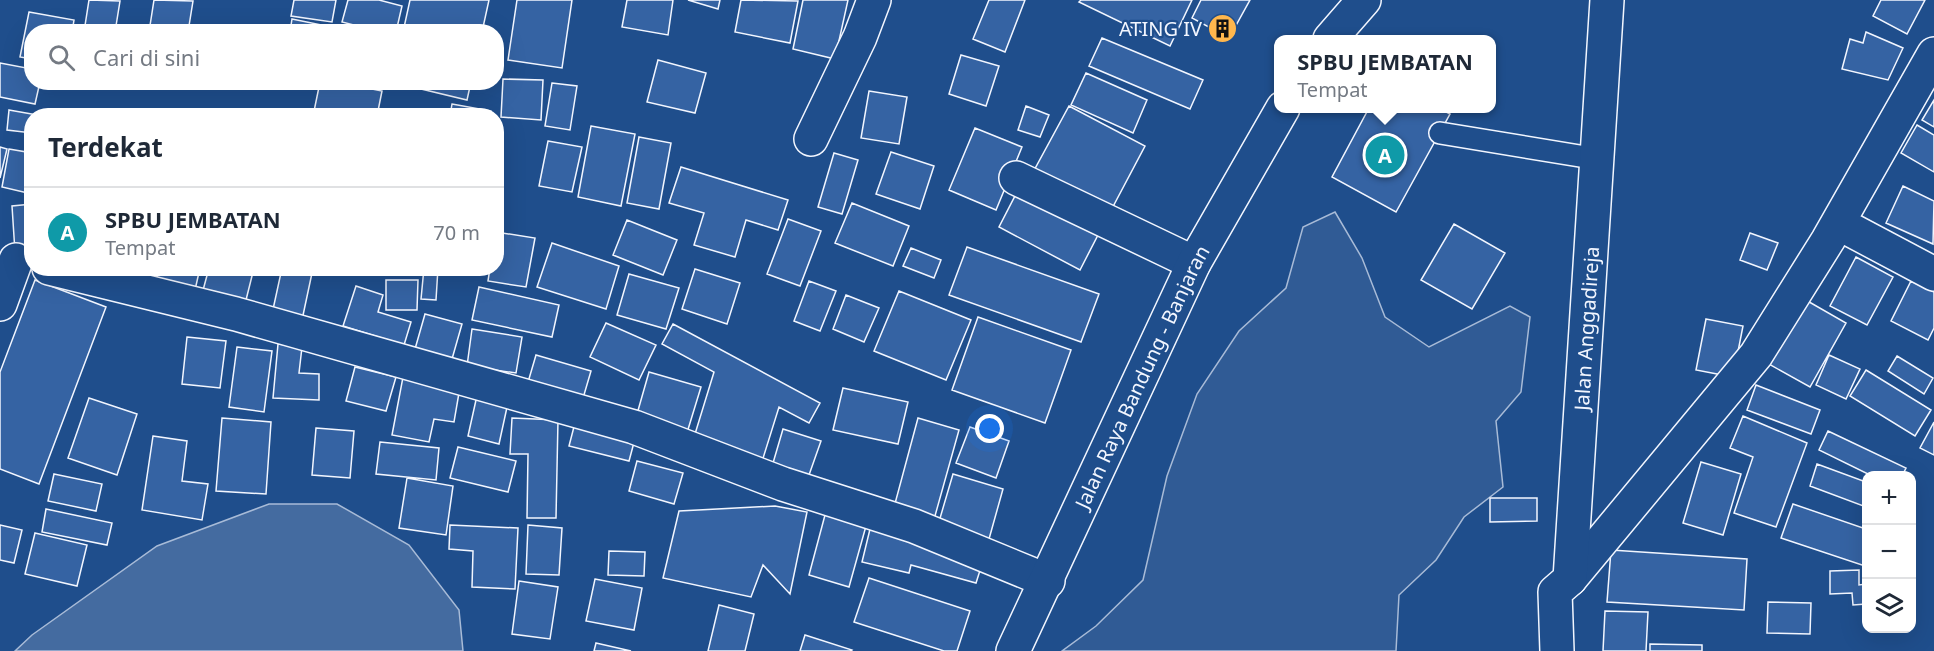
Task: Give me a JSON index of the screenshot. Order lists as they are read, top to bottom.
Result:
{
  "streets": {
    "street": ["Jalan Anggadireja", "Jalan Raya Bandung - Banjaran"]
  },
  "places": {
    "building": ["ATING IV"]
  },
  "page": {
    "search": "Cari di sini",
    "popup": ["SPBU JEMBATAN", "Tempat"],
    "heading": "Terdekat",
    "pins": "A",
    "list": [
      {
        "mark": "A",
        "name": "SPBU JEMBATAN",
        "note": "Tempat",
        "value": "70 m"
      }
    ],
    "map_buttons": ["+", "−"]
  }
}
